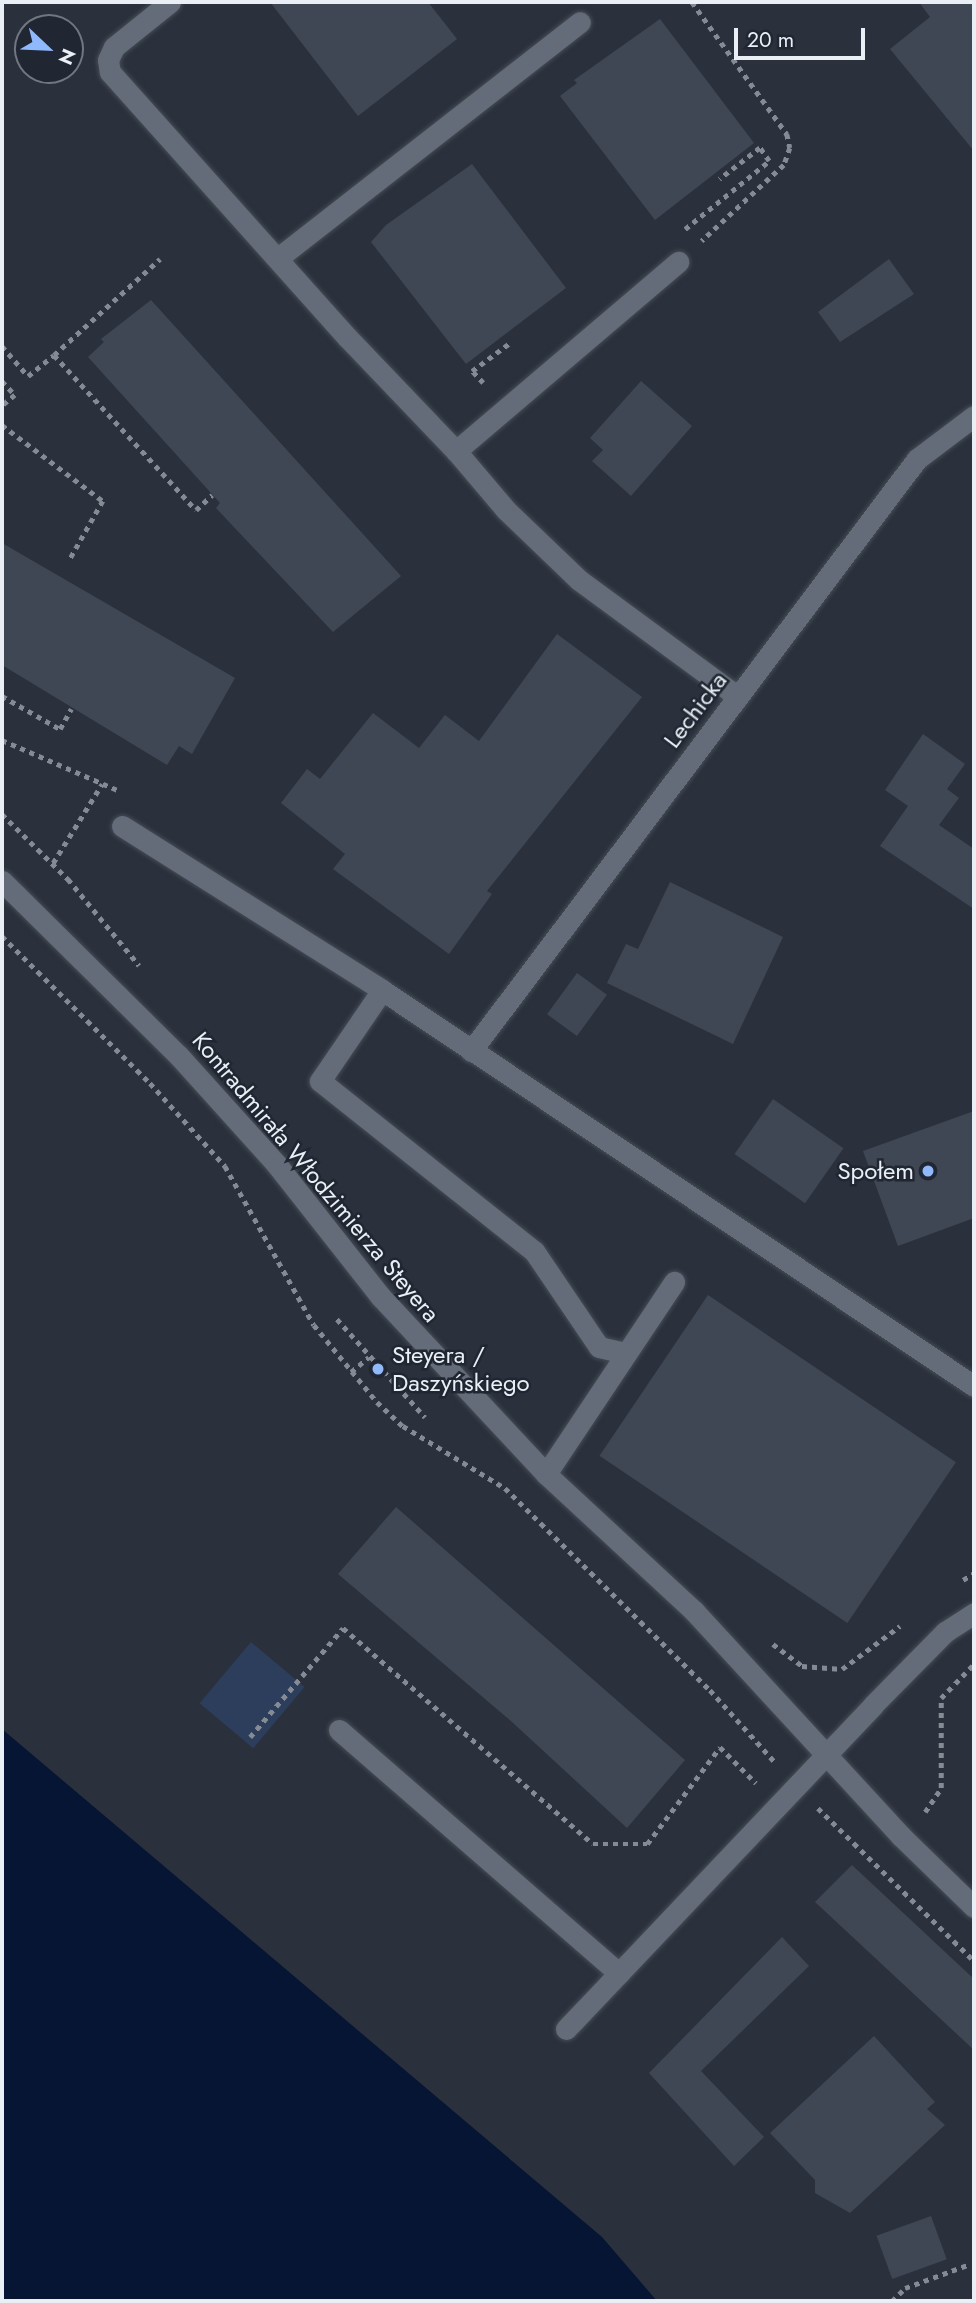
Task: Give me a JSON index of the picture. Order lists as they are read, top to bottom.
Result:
{
  "streets": {
    "street": ["Lechicka", "Kontradmirała Włodzimierza Steyera"]
  },
  "places": ["Społem", "Steyera / Daszyńskiego"],
  "scale_bar": "20 m",
  "north": "bottom right"
}
